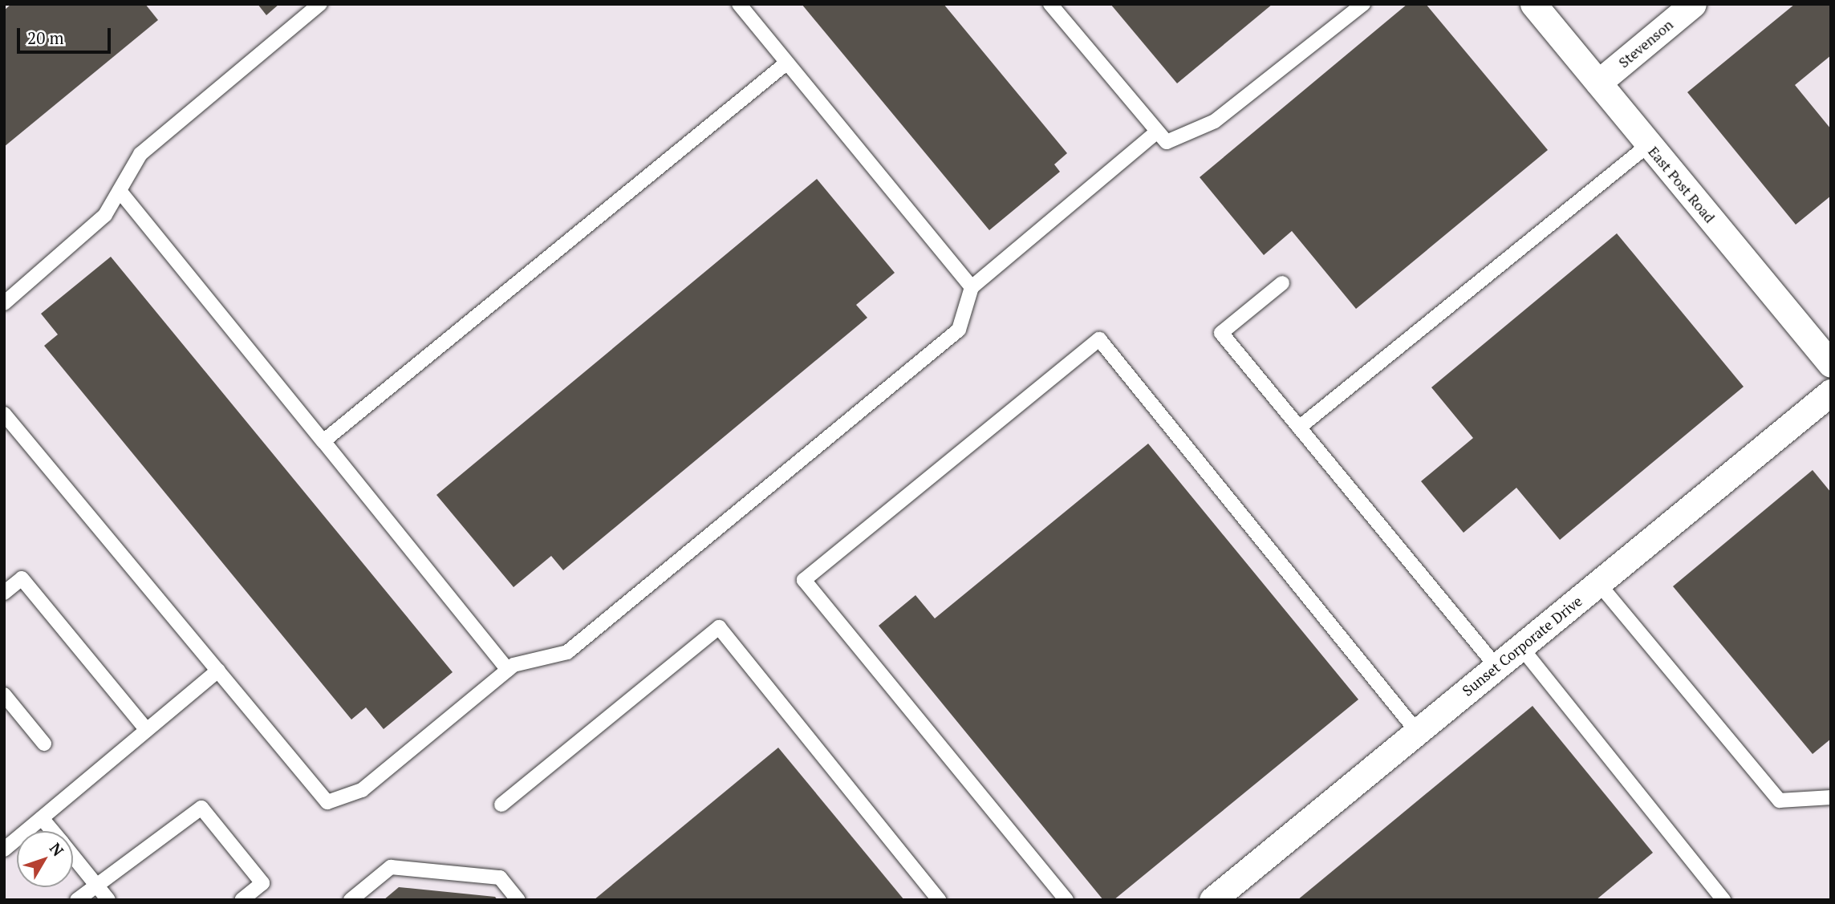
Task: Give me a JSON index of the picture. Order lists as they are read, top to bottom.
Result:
{
  "streets": {
    "street": ["Stevenson", "East Post Road", "Sunset Corporate Drive"]
  },
  "crossings": [
    ["Stevenson", "East Post Road"]
  ],
  "scale_bar": "20 m",
  "north": "top right"
}
